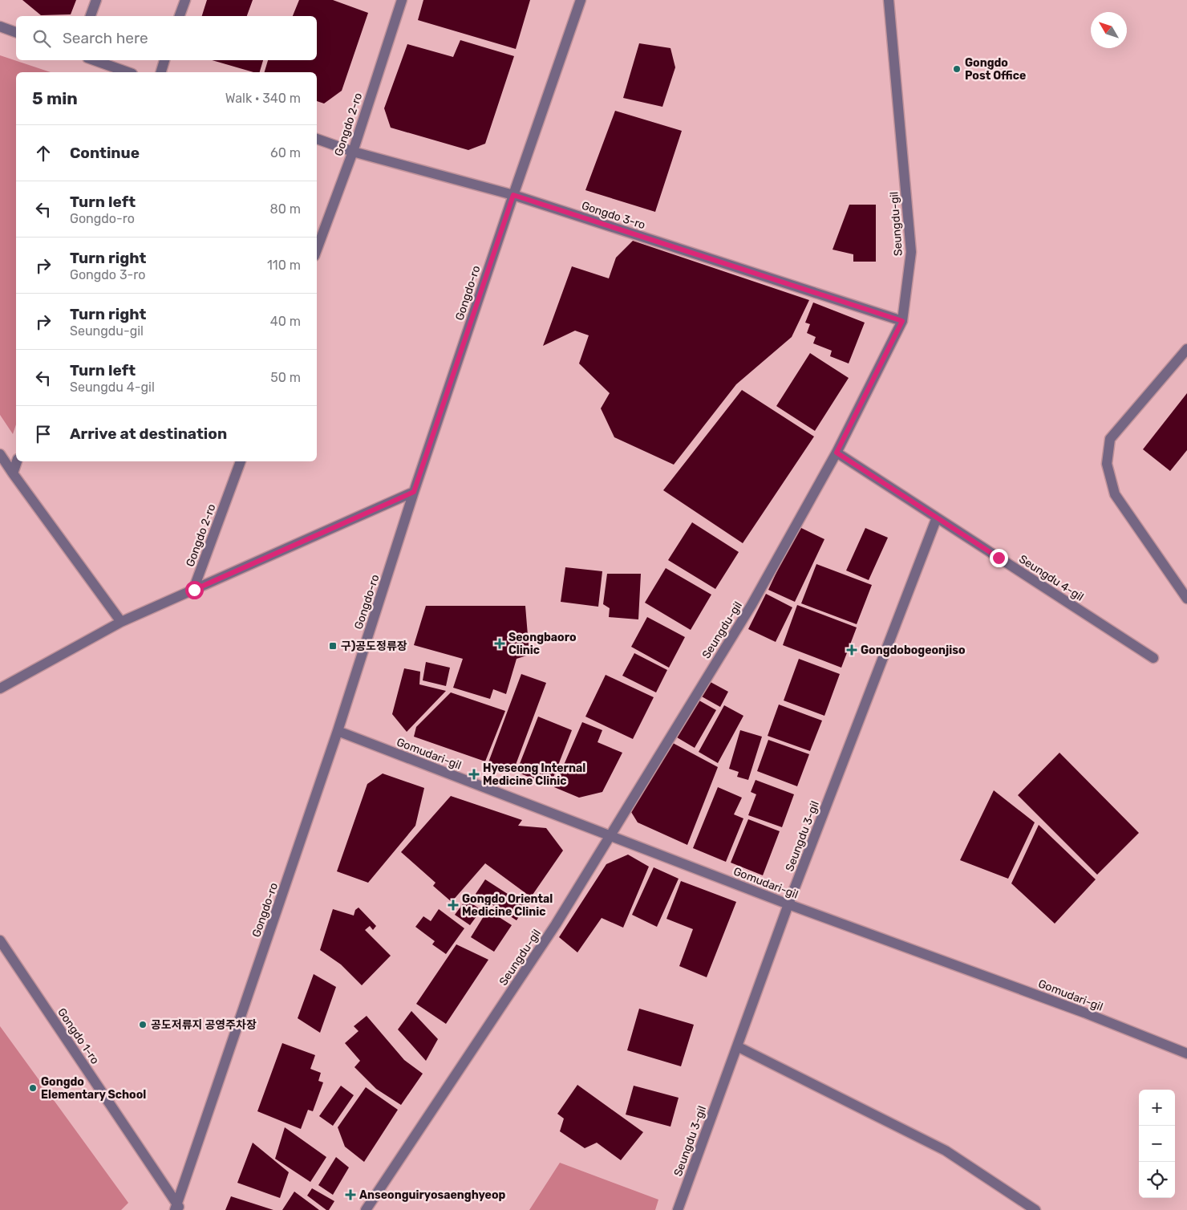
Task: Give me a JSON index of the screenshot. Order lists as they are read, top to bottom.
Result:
{
  "streets": {
    "street": [
      "Gongdo 2-ro",
      "Gongdo 3-ro",
      "Seungdu-gil",
      "Gongdo-ro",
      "Seungdu 4-gil",
      "Gomudari-gil",
      "Seungdu 3-gil",
      "Gongdo 1-ro"
    ]
  },
  "crossings": [
    ["Gongdo 2-ro", "Gongdo 3-ro"],
    ["Gongdo 3-ro", "Seungdu-gil"],
    ["Gongdo 3-ro", "Gongdo-ro"],
    ["Seungdu-gil", "Seungdu 4-gil"],
    ["Seungdu-gil", "Gomudari-gil"],
    ["Gongdo-ro", "Gomudari-gil"],
    ["Gongdo-ro", "Gongdo 1-ro"],
    ["Seungdu 4-gil", "Seungdu 3-gil"],
    ["Gomudari-gil", "Seungdu 3-gil"]
  ],
  "places": {
    "other": ["Gongdo Post Office", "공도저류지 공영주차장", "Gongdo Elementary School"],
    "health": [
      "Seongbaoro Clinic",
      "Gongdobogeonjiso",
      "Hyeseong Internal Medicine Clinic",
      "Gongdo Oriental Medicine Clinic",
      "Anseonguiryosaenghyeop"
    ],
    "transit": ["구)공도정류장"]
  },
  "north": "top left",
  "page": {
    "search": "Search here",
    "heading": ["5 min", "Walk · 340 m"],
    "list": [
      ["Continue", "60 m"],
      ["Turn left", "Gongdo-ro", "80 m"],
      ["Turn right", "Gongdo 3-ro", "110 m"],
      ["Turn right", "Seungdu-gil", "40 m"],
      ["Turn left", "Seungdu 4-gil", "50 m"],
      "Arrive at destination"
    ],
    "map_buttons": ["+", "−"]
  }
}
